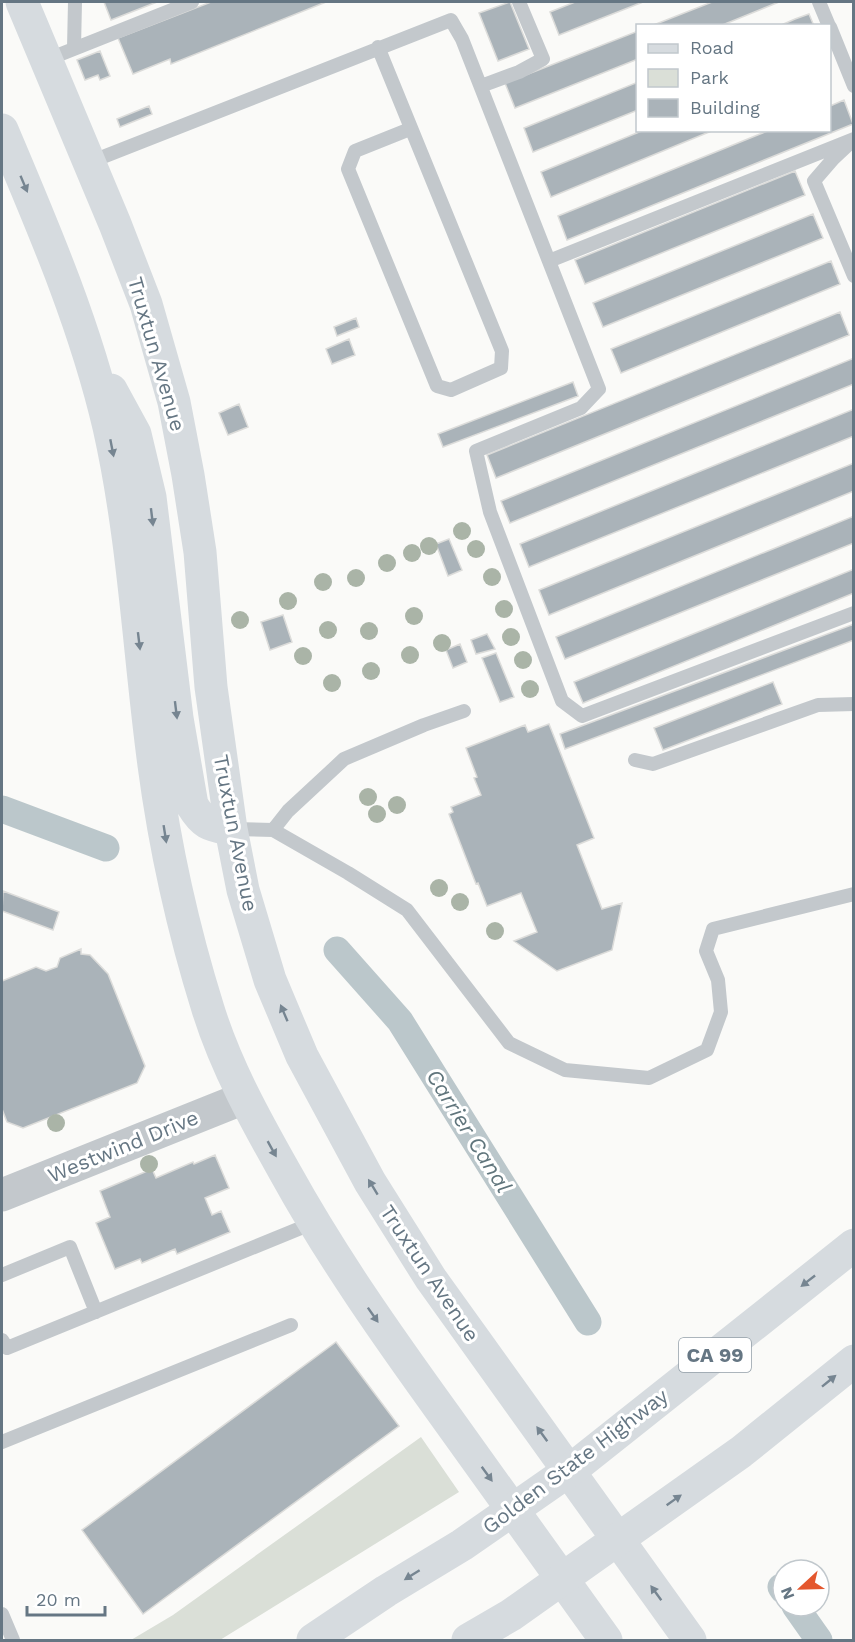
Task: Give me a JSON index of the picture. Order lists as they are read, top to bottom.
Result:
{
  "streets": {
    "main road": ["Truxtun Avenue", "CA 99", "Golden State Highway"],
    "street": ["Westwind Drive"]
  },
  "water": ["Carrier Canal"],
  "legend": ["Road", "Park", "Building"],
  "scale_bar": "20 m",
  "north": "left"
}
